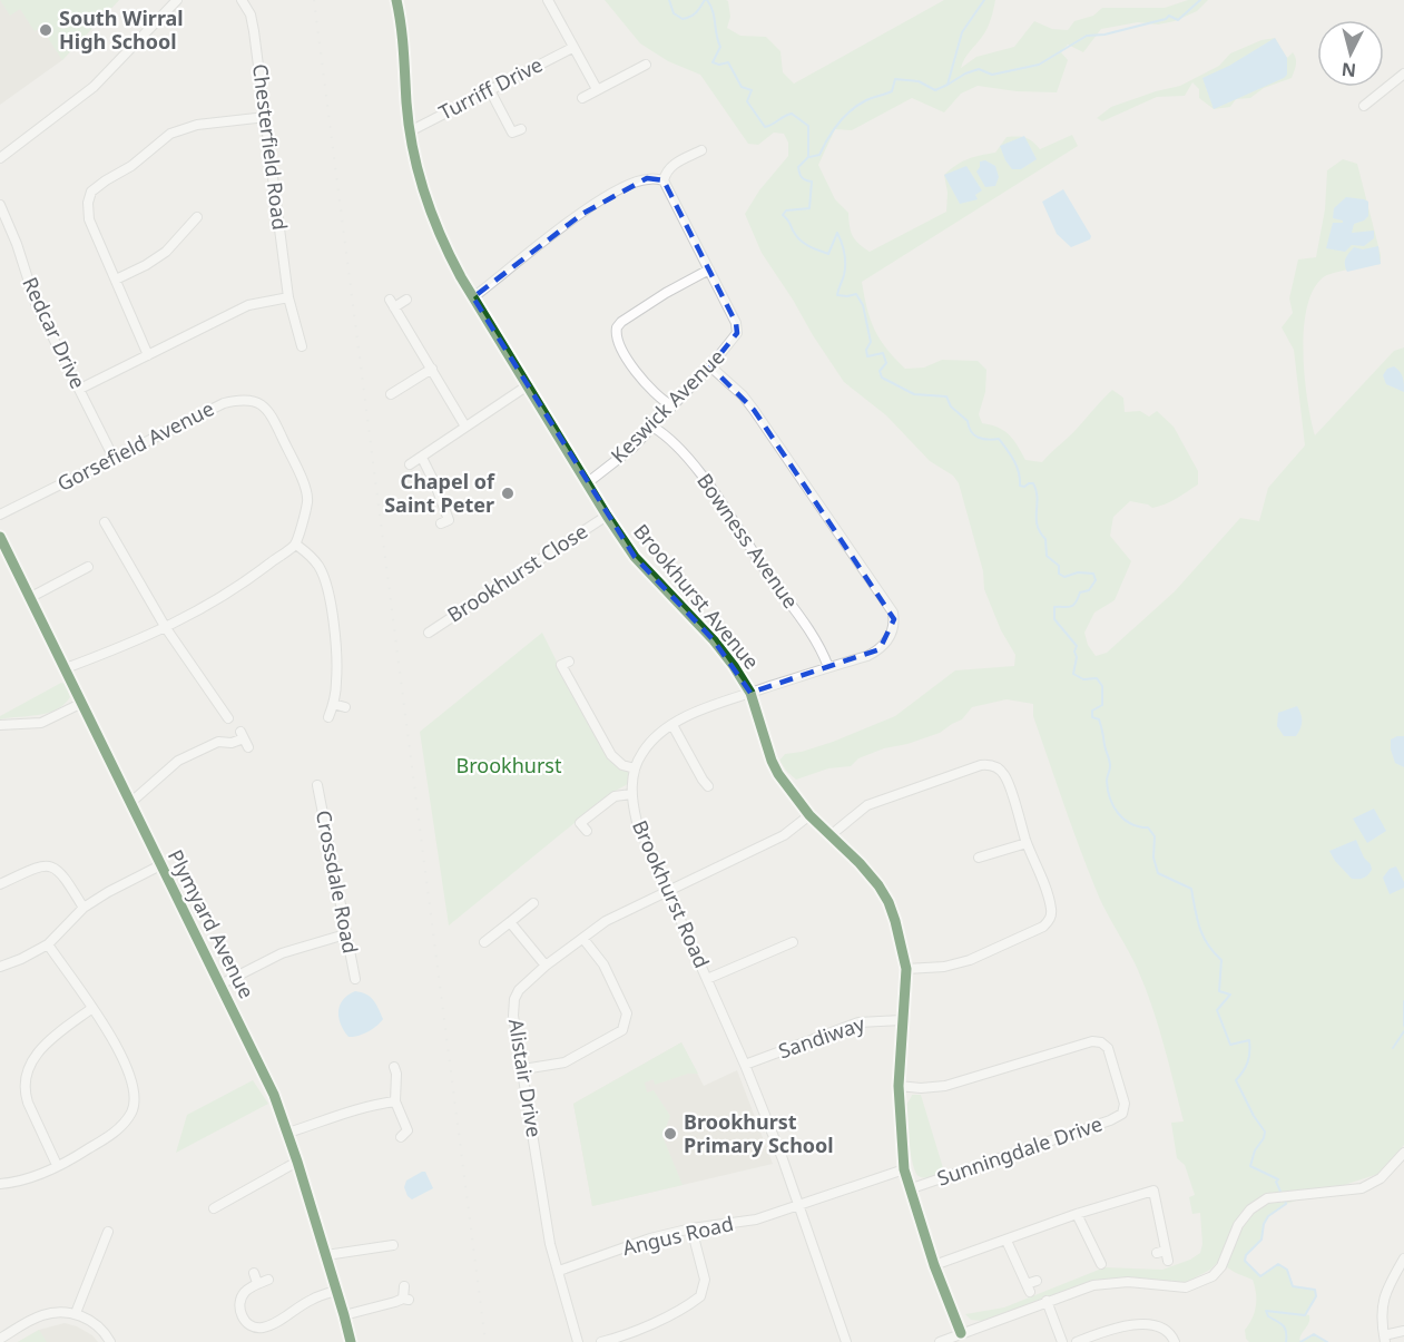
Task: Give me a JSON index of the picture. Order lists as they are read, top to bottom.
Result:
{
  "streets": {
    "street": [
      "Turriff Drive",
      "Chesterfield Road",
      "Redcar Drive",
      "Keswick Avenue",
      "Gorsefield Avenue",
      "Bowness Avenue",
      "Brookhurst Close",
      "Brookhurst Avenue",
      "Crossdale Road",
      "Brookhurst Road",
      "Plymyard Avenue",
      "Sandiway",
      "Alistair Drive",
      "Sunningdale Drive",
      "Angus Road"
    ]
  },
  "crossings": [
    ["Turriff Drive", "Brookhurst Avenue"],
    ["Redcar Drive", "Gorsefield Avenue"],
    ["Keswick Avenue", "Bowness Avenue"],
    ["Keswick Avenue", "Brookhurst Avenue"],
    ["Keswick Avenue", "Brookhurst Road"],
    ["Bowness Avenue", "Brookhurst Road"],
    ["Brookhurst Close", "Brookhurst Avenue"],
    ["Brookhurst Avenue", "Brookhurst Road"],
    ["Brookhurst Avenue", "Sandiway"],
    ["Brookhurst Avenue", "Alistair Drive"],
    ["Brookhurst Avenue", "Sunningdale Drive"],
    ["Brookhurst Avenue", "Angus Road"],
    ["Brookhurst Road", "Sandiway"],
    ["Brookhurst Road", "Alistair Drive"],
    ["Brookhurst Road", "Angus Road"],
    ["Alistair Drive", "Angus Road"]
  ],
  "parks": ["Brookhurst"],
  "places": ["South Wirral High School", "Chapel of Saint Peter", "Brookhurst Primary School"],
  "north": "bottom"
}
